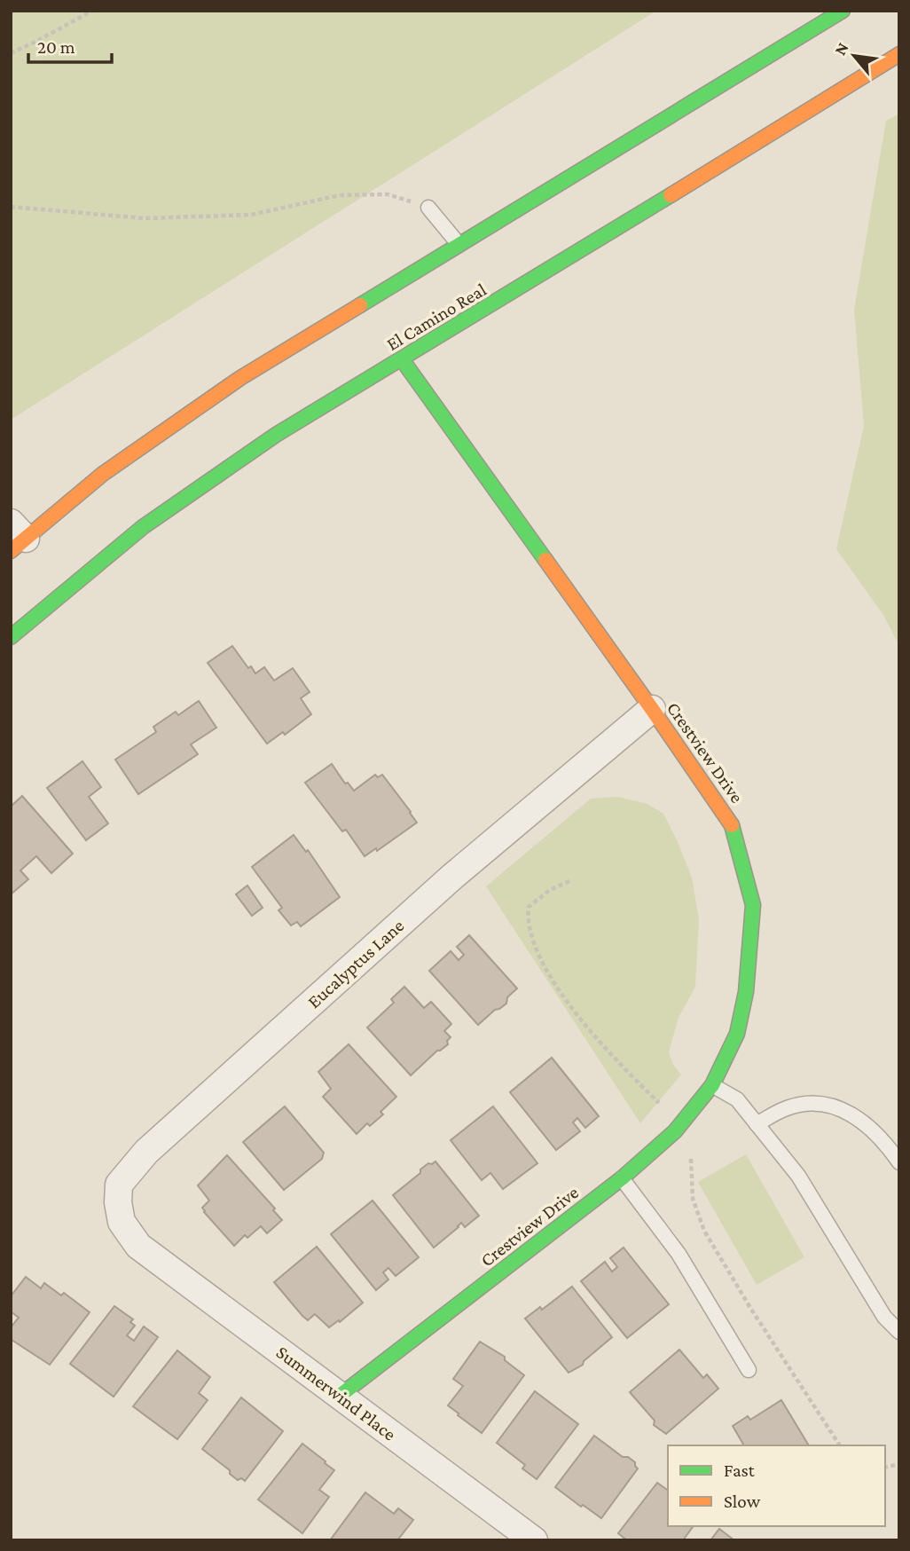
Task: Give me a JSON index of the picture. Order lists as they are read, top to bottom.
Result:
{
  "streets": {
    "main road": ["El Camino Real", "Crestview Drive"],
    "street": ["Eucalyptus Lane", "Summerwind Place"]
  },
  "crossings": [
    ["El Camino Real", "Crestview Drive"],
    ["Crestview Drive", "Eucalyptus Lane"],
    ["Crestview Drive", "Summerwind Place"],
    ["Eucalyptus Lane", "Summerwind Place"]
  ],
  "legend": ["Fast", "Slow"],
  "scale_bar": "20 m",
  "north": "top left"
}
